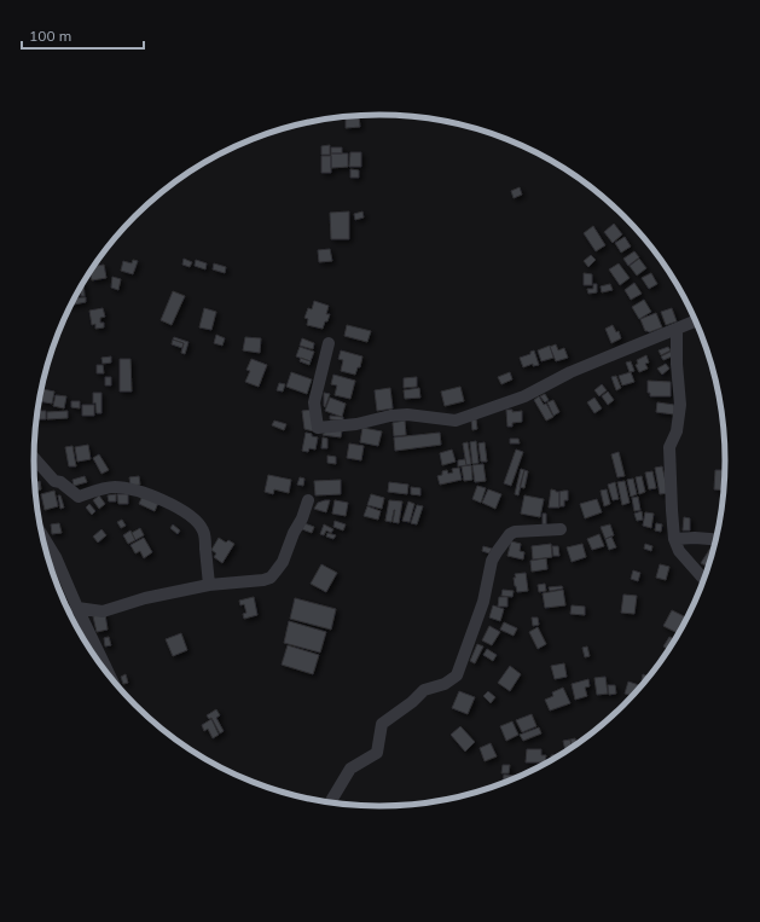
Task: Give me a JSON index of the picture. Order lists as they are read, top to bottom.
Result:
{
  "scale_bar": "100 m"
}
